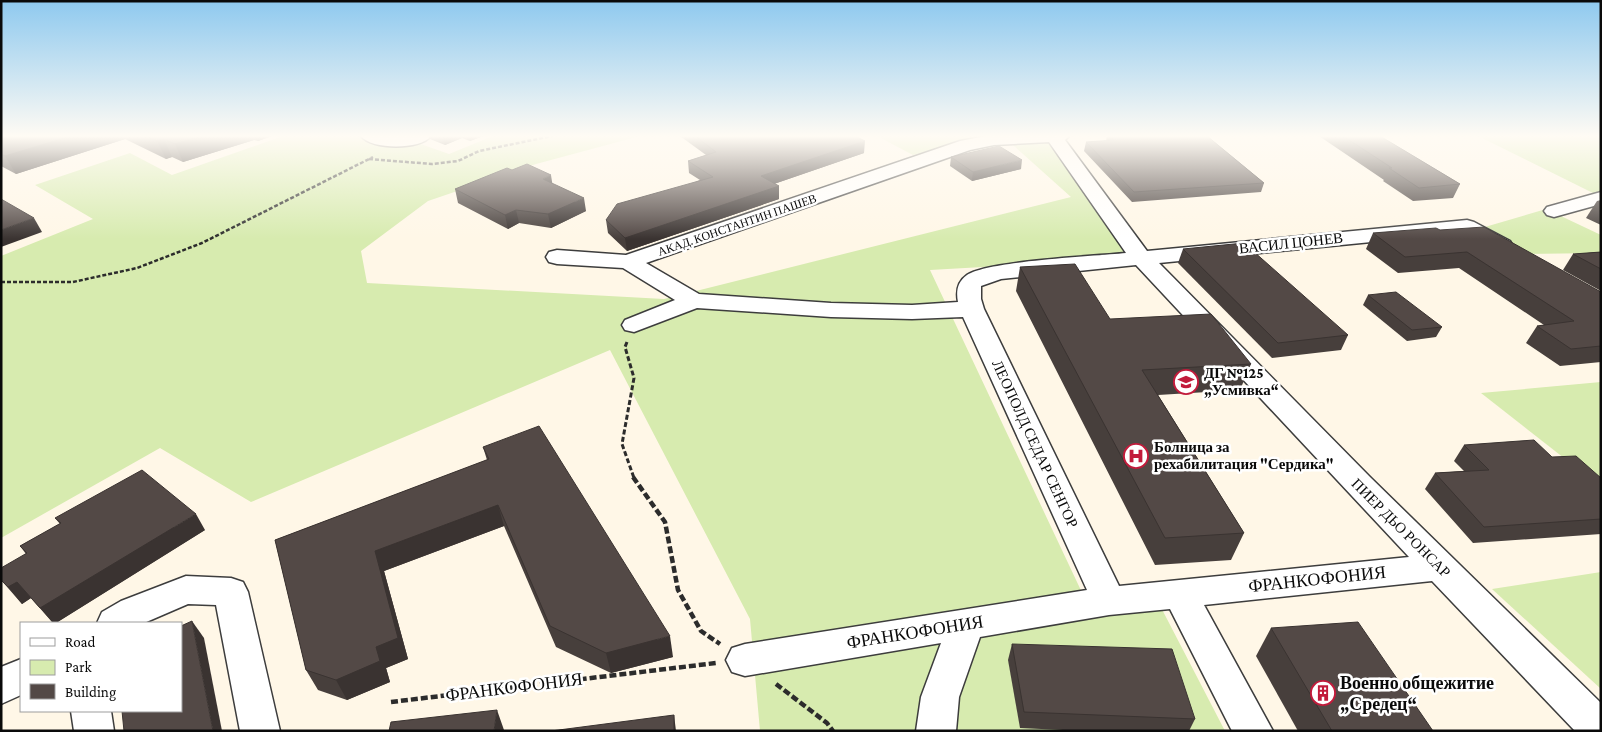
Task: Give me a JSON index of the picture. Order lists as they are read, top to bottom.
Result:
{
  "streets": {
    "street": [
      "АКАД. КОНСТАНТИН ПАШЕВ",
      "ВАСИЛ ЦОНЕВ",
      "ЛЕОПОЛД СЕДАР СЕНГОР",
      "ПИЕР ДЬО РОНСАР",
      "ФРАНКОФОНИЯ"
    ]
  },
  "crossings": [
    ["ВАСИЛ ЦОНЕВ", "ЛЕОПОЛД СЕДАР СЕНГОР"],
    ["ВАСИЛ ЦОНЕВ", "ПИЕР ДЬО РОНСАР"],
    ["ЛЕОПОЛД СЕДАР СЕНГОР", "ФРАНКОФОНИЯ"],
    ["ПИЕР ДЬО РОНСАР", "ФРАНКОФОНИЯ"]
  ],
  "places": {
    "school or university": ["ДГ №125 „Усмивка“"],
    "hospital": ["Болница за рехабилитация \"Сердика\""],
    "building": ["Военно общежитие „Средец“"]
  },
  "legend": ["Road", "Park", "Building"]
}
